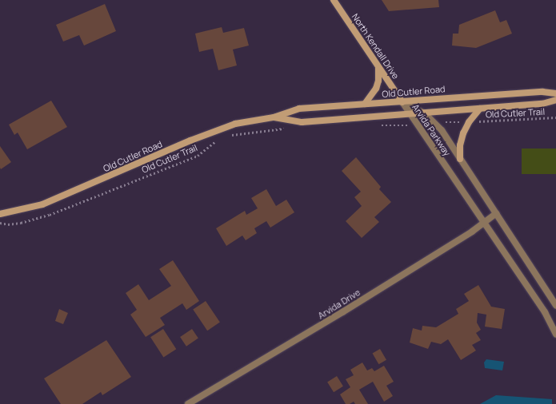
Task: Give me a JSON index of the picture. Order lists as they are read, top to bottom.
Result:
{
  "streets": {
    "main road": ["North Kendall Drive", "Old Cutler Road"],
    "street": ["Arvida Parkway", "Arvida Drive"],
    "path": ["Old Cutler Trail"]
  },
  "crossings": [
    ["North Kendall Drive", "Old Cutler Road"],
    ["North Kendall Drive", "Arvida Parkway"],
    ["Old Cutler Road", "Arvida Parkway"],
    ["Arvida Parkway", "Arvida Drive"]
  ]
}
